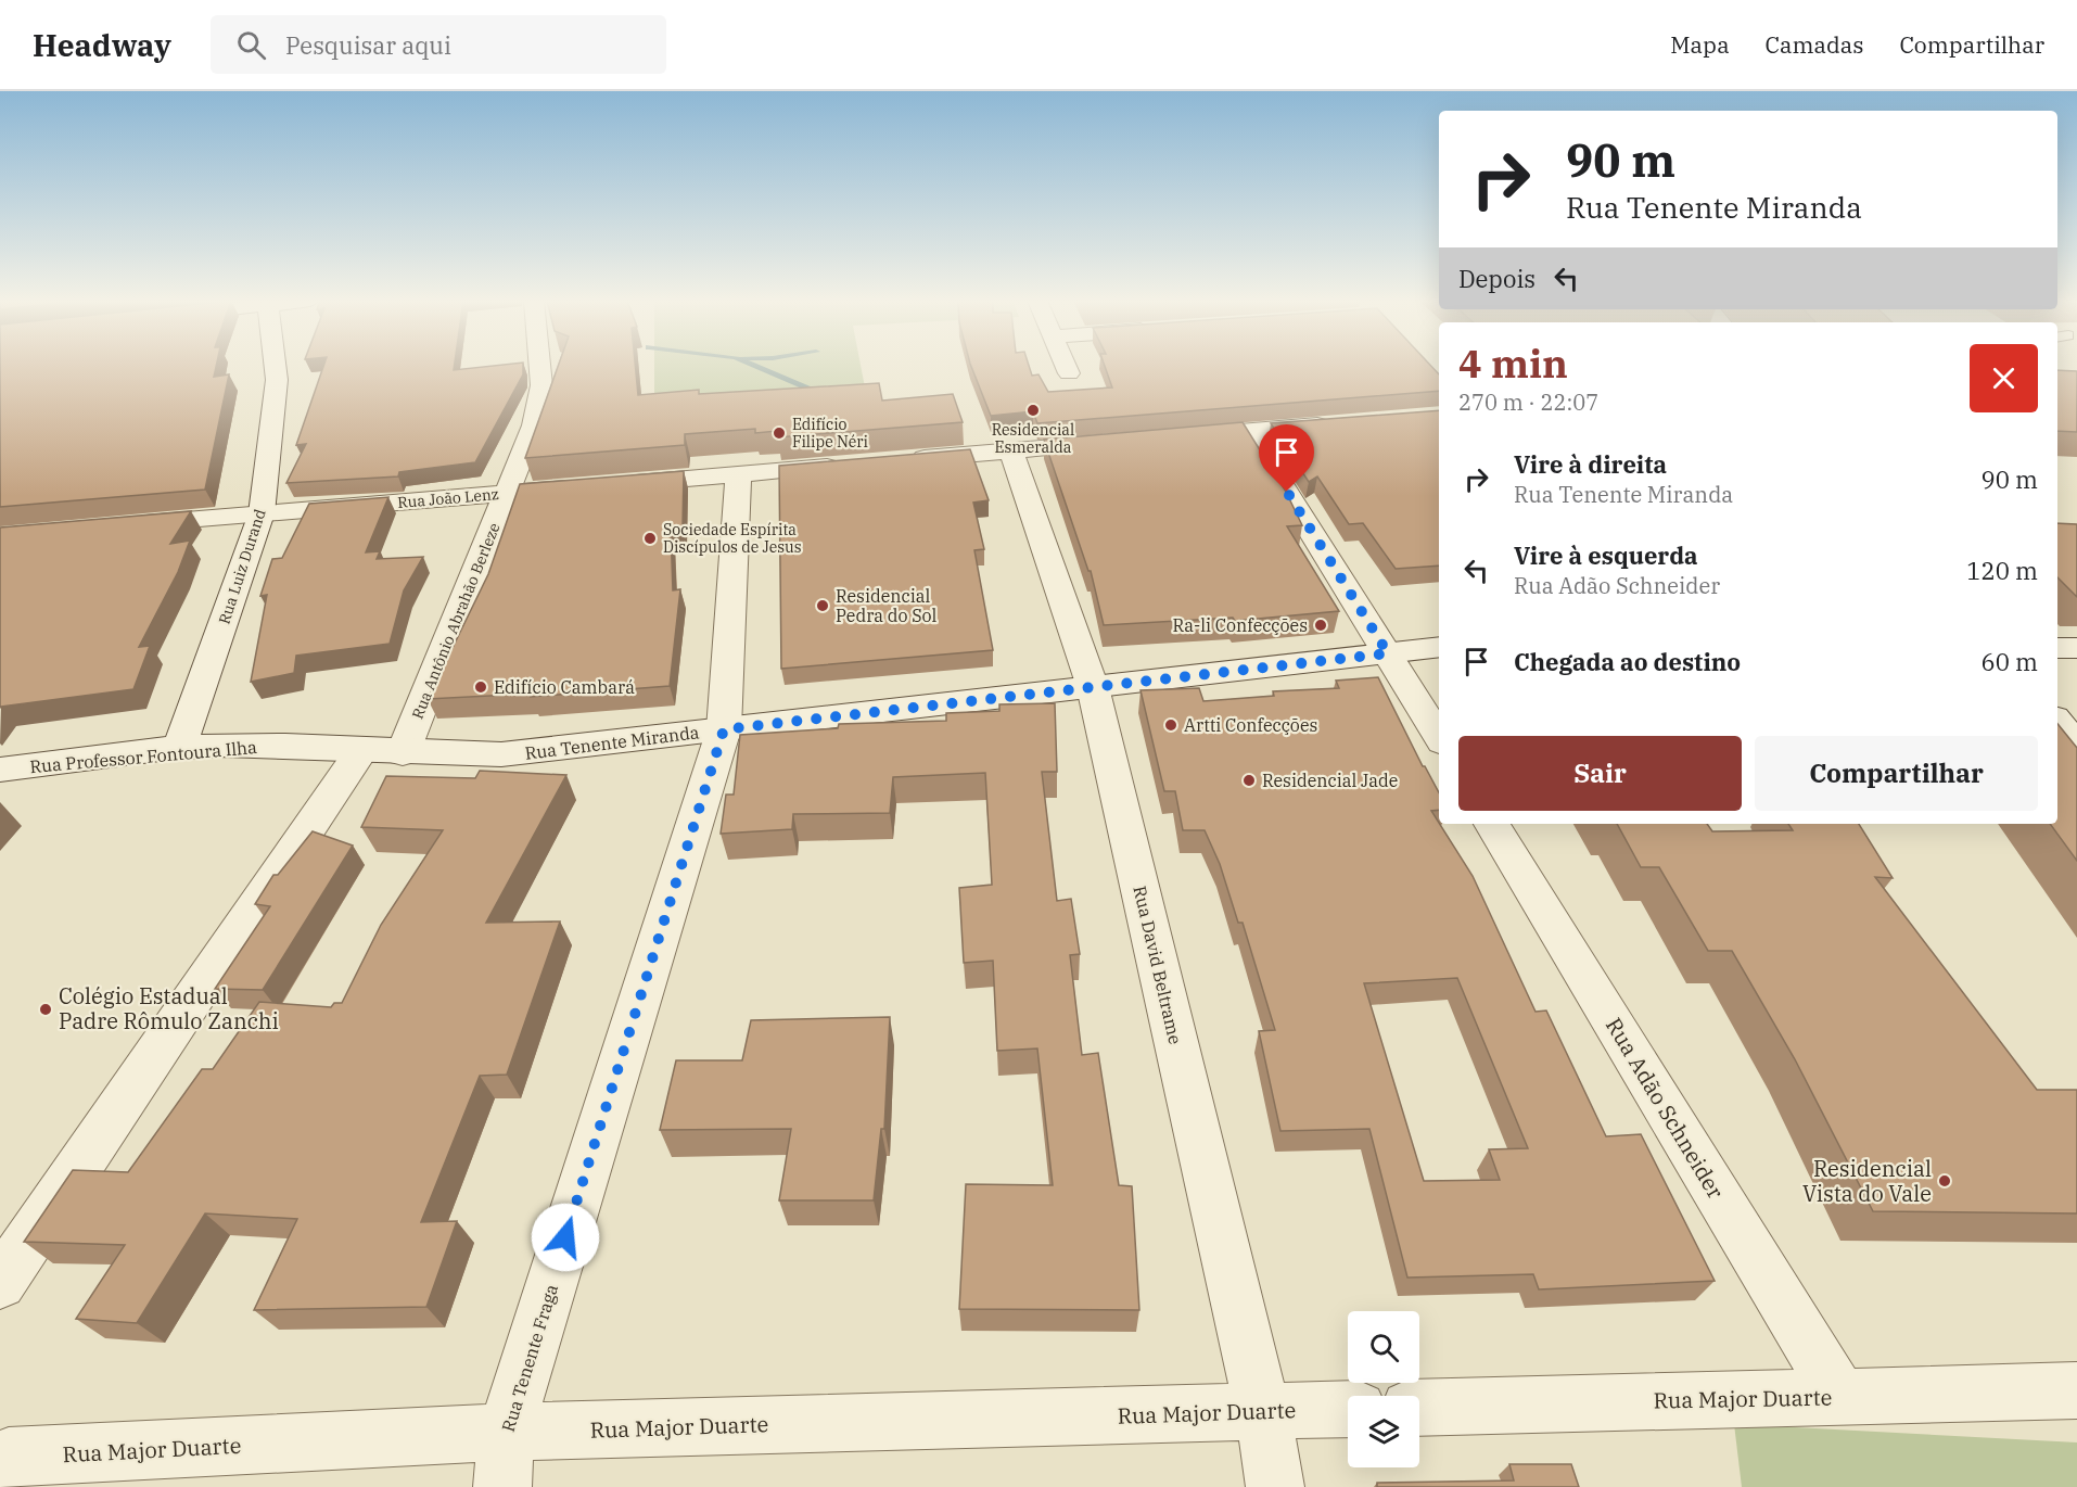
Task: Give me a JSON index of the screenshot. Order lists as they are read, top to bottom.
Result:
{
  "streets": {
    "street": [
      "Rua João Lenz",
      "Rua Luiz Durand",
      "Rua Antônio Abrahão Berleze",
      "Rua Tenente Miranda",
      "Rua Professor Fontoura Ilha",
      "Rua David Beltrame",
      "Rua Adão Schneider",
      "Rua Tenente Fraga",
      "Rua Major Duarte"
    ]
  },
  "crossings": [
    ["Rua João Lenz", "Rua Luiz Durand"],
    ["Rua João Lenz", "Rua Antônio Abrahão Berleze"],
    ["Rua Luiz Durand", "Rua Professor Fontoura Ilha"],
    ["Rua Antônio Abrahão Berleze", "Rua Tenente Miranda"],
    ["Rua Antônio Abrahão Berleze", "Rua Professor Fontoura Ilha"],
    ["Rua Tenente Miranda", "Rua Professor Fontoura Ilha"],
    ["Rua Tenente Miranda", "Rua David Beltrame"],
    ["Rua Tenente Miranda", "Rua Tenente Fraga"],
    ["Rua David Beltrame", "Rua Major Duarte"],
    ["Rua Adão Schneider", "Rua Major Duarte"],
    ["Rua Tenente Fraga", "Rua Major Duarte"]
  ],
  "places": [
    "Residencial Esmeralda",
    "Edifício Filipe Néri",
    "Sociedade Espírita Discípulos de Jesus",
    "Residencial Pedra do Sol",
    "Ra-li Confecções",
    "Edifício Cambará",
    "Artti Confecções",
    "Residencial Jade",
    "Colégio Estadual Padre Rômulo Zanchi",
    "Residencial Vista do Vale"
  ],
  "page": {
    "header": "Headway",
    "search": "Pesquisar aqui",
    "nav": ["Mapa", "Camadas", "Compartilhar"],
    "turn": ["90 m", "Rua Tenente Miranda"],
    "then": "Depois",
    "heading": ["4 min", "270 m · 22:07"],
    "list": [
      {
        "name": "Vire à direita",
        "note": "Rua Tenente Miranda",
        "value": "90 m"
      },
      {
        "name": "Vire à esquerda",
        "note": "Rua Adão Schneider",
        "value": "120 m"
      },
      {
        "name": "Chegada ao destino",
        "value": "60 m"
      }
    ],
    "buttons": ["Sair", "Compartilhar"]
  }
}
